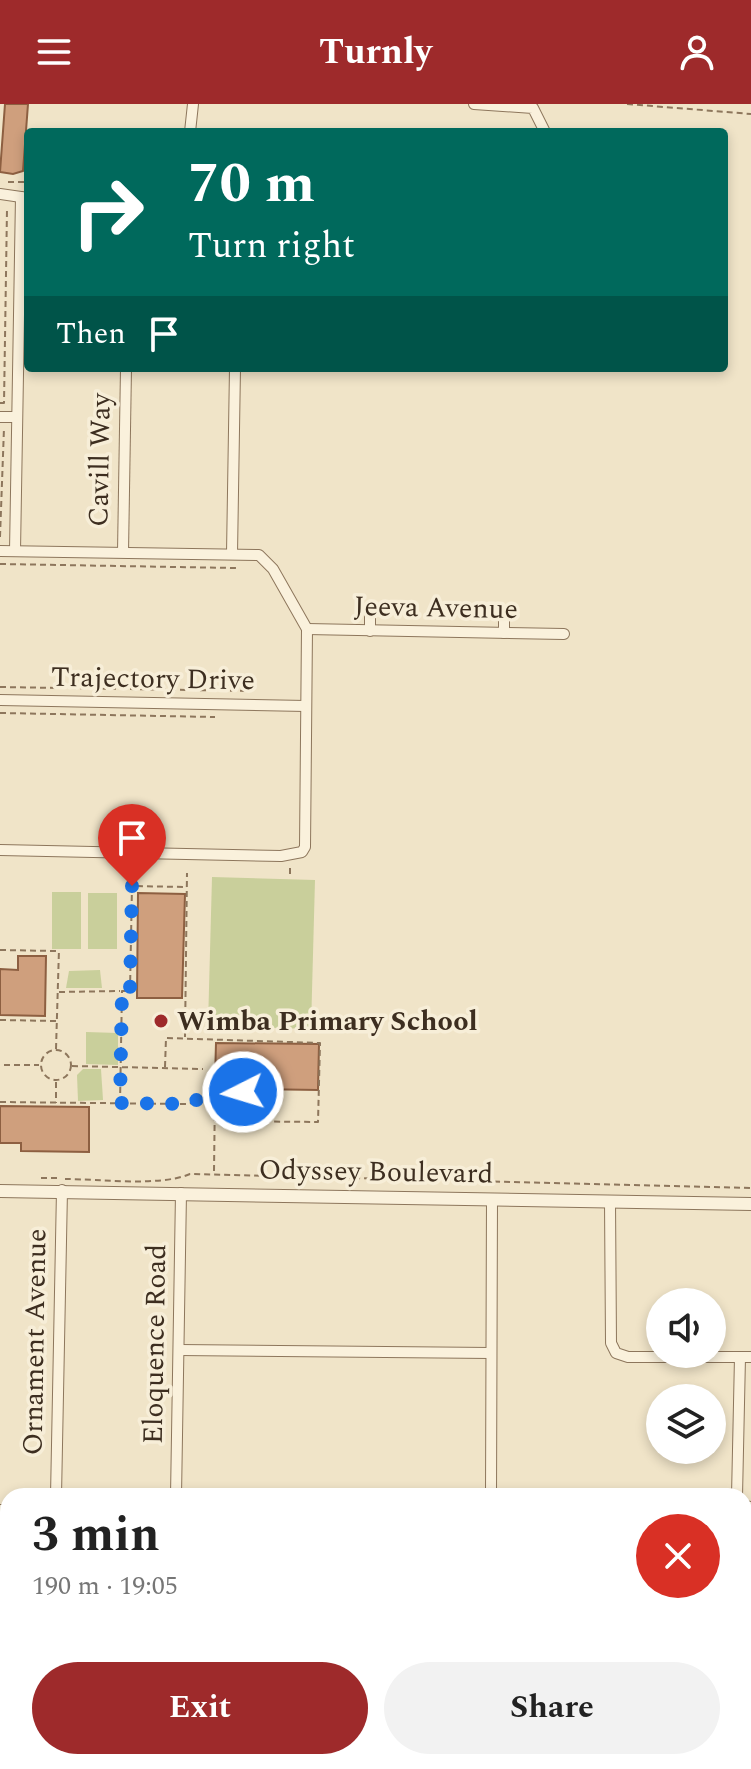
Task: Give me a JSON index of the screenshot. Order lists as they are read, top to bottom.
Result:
{
  "streets": {
    "street": [
      "Cavill Way",
      "Jeeva Avenue",
      "Trajectory Drive",
      "Odyssey Boulevard",
      "Ornament Avenue",
      "Eloquence Road"
    ]
  },
  "crossings": [
    ["Odyssey Boulevard", "Ornament Avenue"],
    ["Odyssey Boulevard", "Eloquence Road"]
  ],
  "places": ["Wimba Primary School"],
  "page": {
    "header": "Turnly",
    "turn": ["70 m", "Turn right"],
    "then": "Then",
    "heading": ["3 min", "190 m · 19:05"],
    "buttons": ["Exit", "Share"]
  }
}
